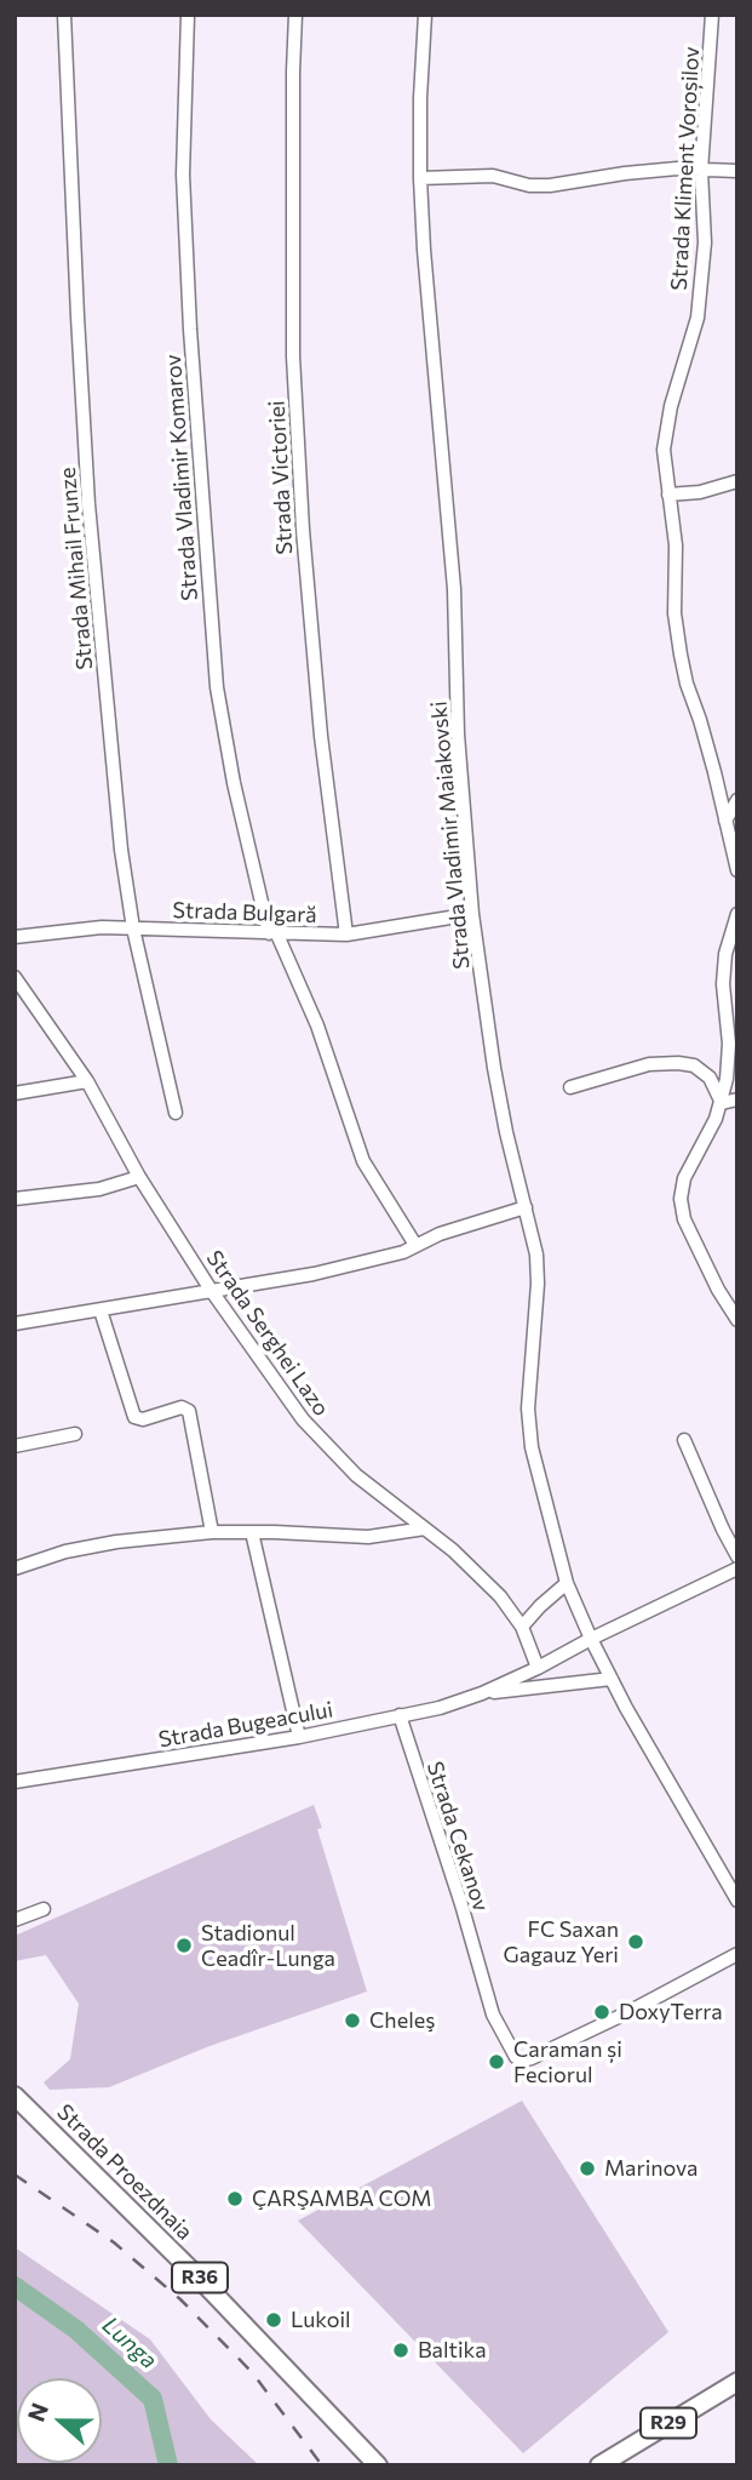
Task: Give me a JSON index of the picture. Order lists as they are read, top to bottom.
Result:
{
  "streets": {
    "main road": ["Strada Proezdnaia", "R36", "R29"],
    "street": [
      "Strada Kliment Voroșilov",
      "Strada Vladimir Komarov",
      "Strada Victoriei",
      "Strada Mihail Frunze",
      "Strada Vladimir Maiakovski",
      "Strada Bulgară",
      "Strada Serghei Lazo",
      "Strada Bugeacului",
      "Strada Cekanov"
    ]
  },
  "crossings": [
    ["Strada Vladimir Komarov", "Strada Bulgară"],
    ["Strada Victoriei", "Strada Bulgară"],
    ["Strada Mihail Frunze", "Strada Bulgară"],
    ["Strada Vladimir Maiakovski", "Strada Bulgară"],
    ["Strada Vladimir Maiakovski", "Strada Bugeacului"],
    ["Strada Serghei Lazo", "Strada Bugeacului"],
    ["Strada Bugeacului", "Strada Cekanov"]
  ],
  "water": ["Lunga"],
  "places": [
    "FC Saxan Gagauz Yeri",
    "Stadionul Ceadîr-Lunga",
    "DoxyTerra",
    "Cheleş",
    "Caraman și Feciorul",
    "Marinova",
    "ÇARŞAMBA COM",
    "Lukoil",
    "Baltika"
  ],
  "north": "left"
}
